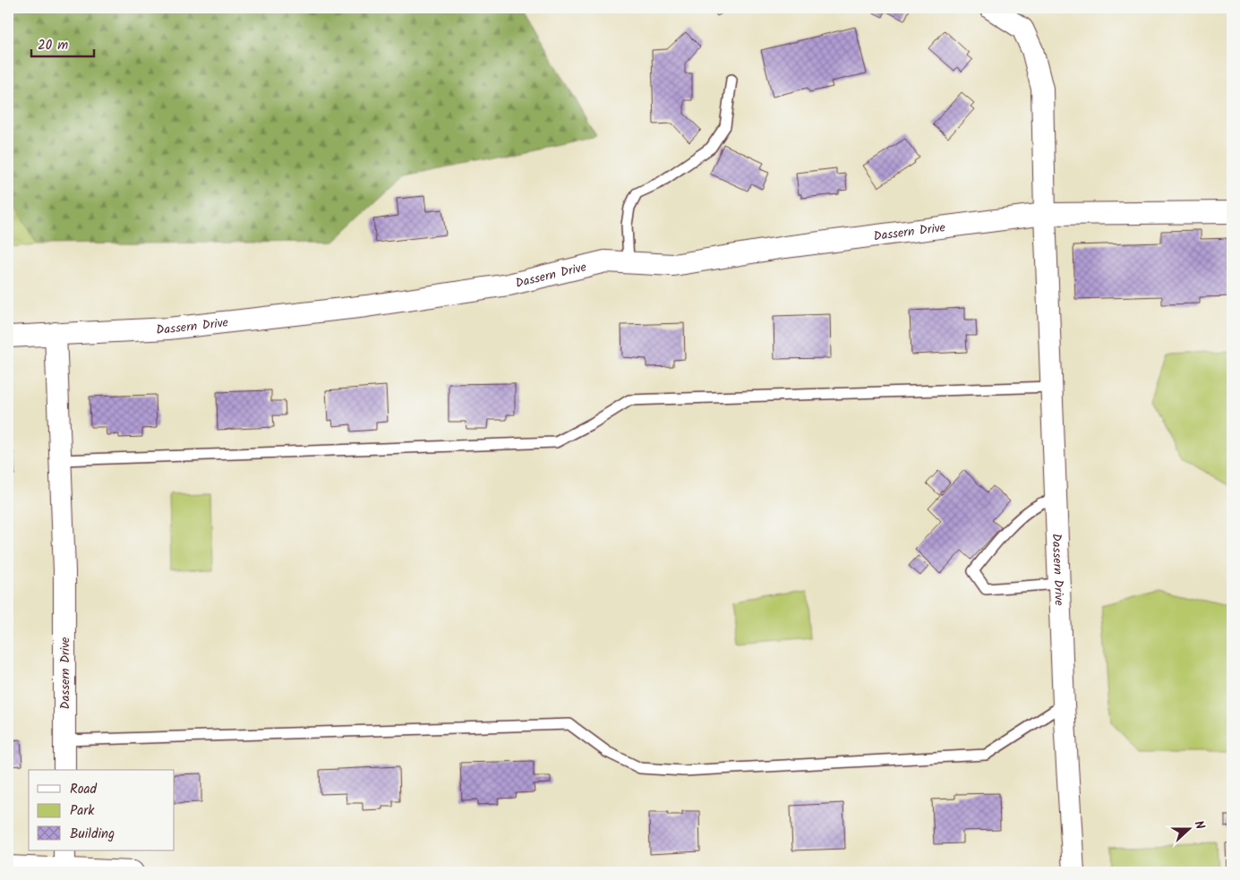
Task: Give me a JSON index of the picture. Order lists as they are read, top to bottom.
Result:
{
  "streets": {
    "street": ["Dassern Drive"]
  },
  "legend": ["Road", "Park", "Building"],
  "scale_bar": "20 m",
  "north": "right"
}
